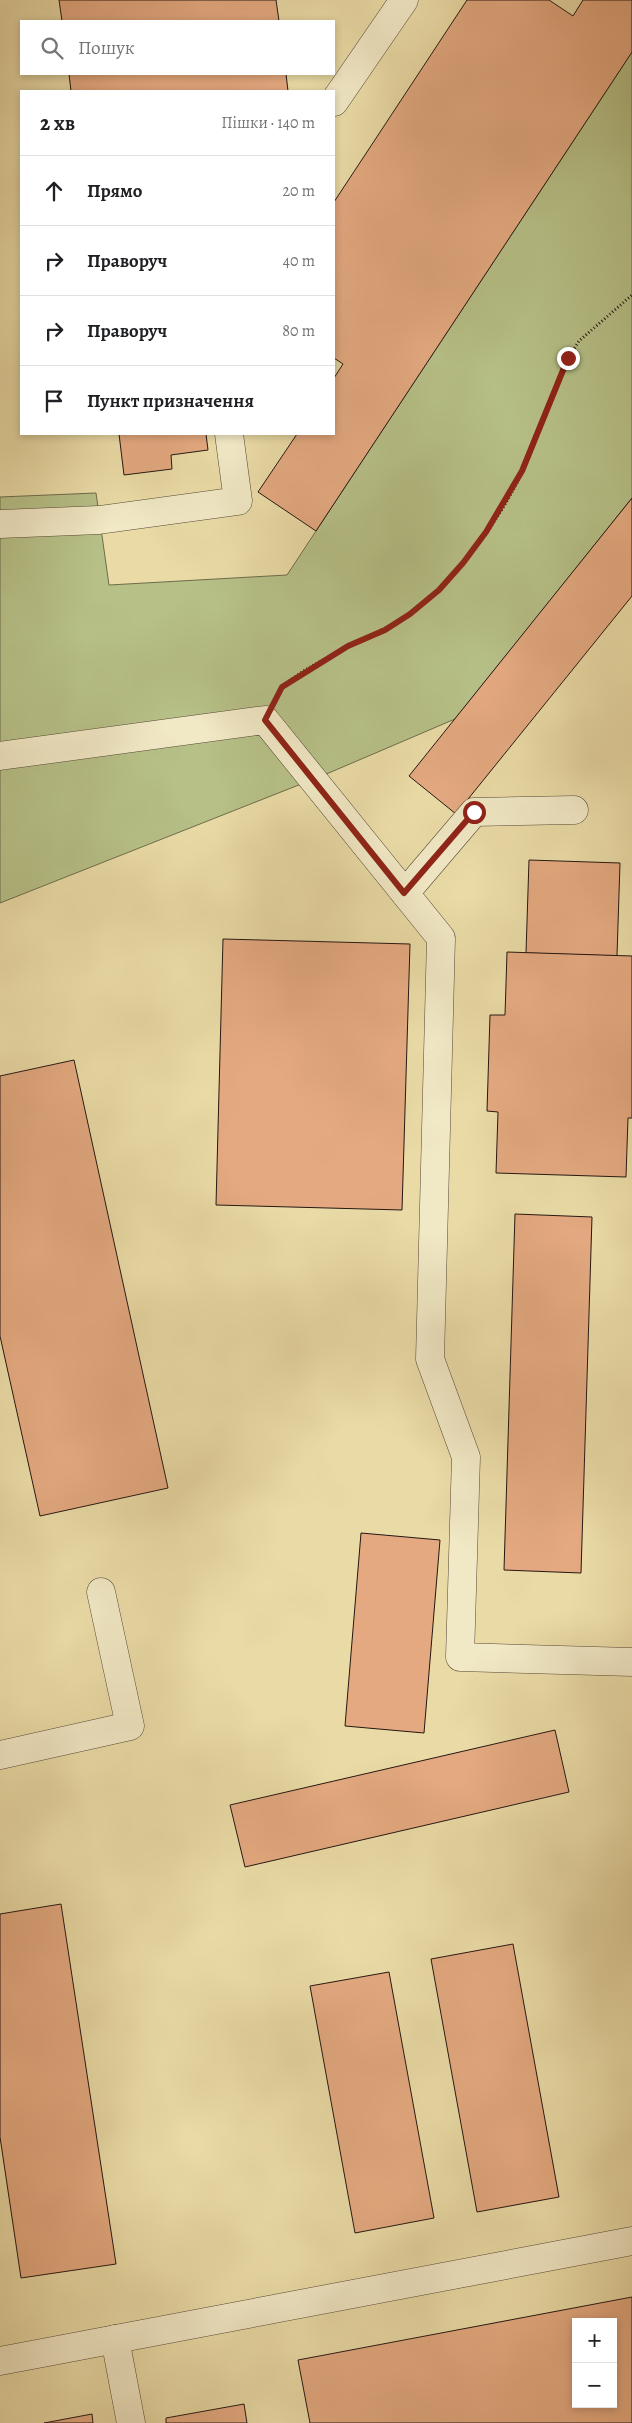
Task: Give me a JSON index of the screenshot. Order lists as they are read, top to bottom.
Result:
{
  "page": {
    "search": "Пошук",
    "heading": ["2 хв", "Пішки · 140 m"],
    "list": [
      ["Прямо", "20 m"],
      ["Праворуч", "40 m"],
      ["Праворуч", "80 m"],
      "Пункт призначення"
    ],
    "map_buttons": ["+", "−"]
  }
}
